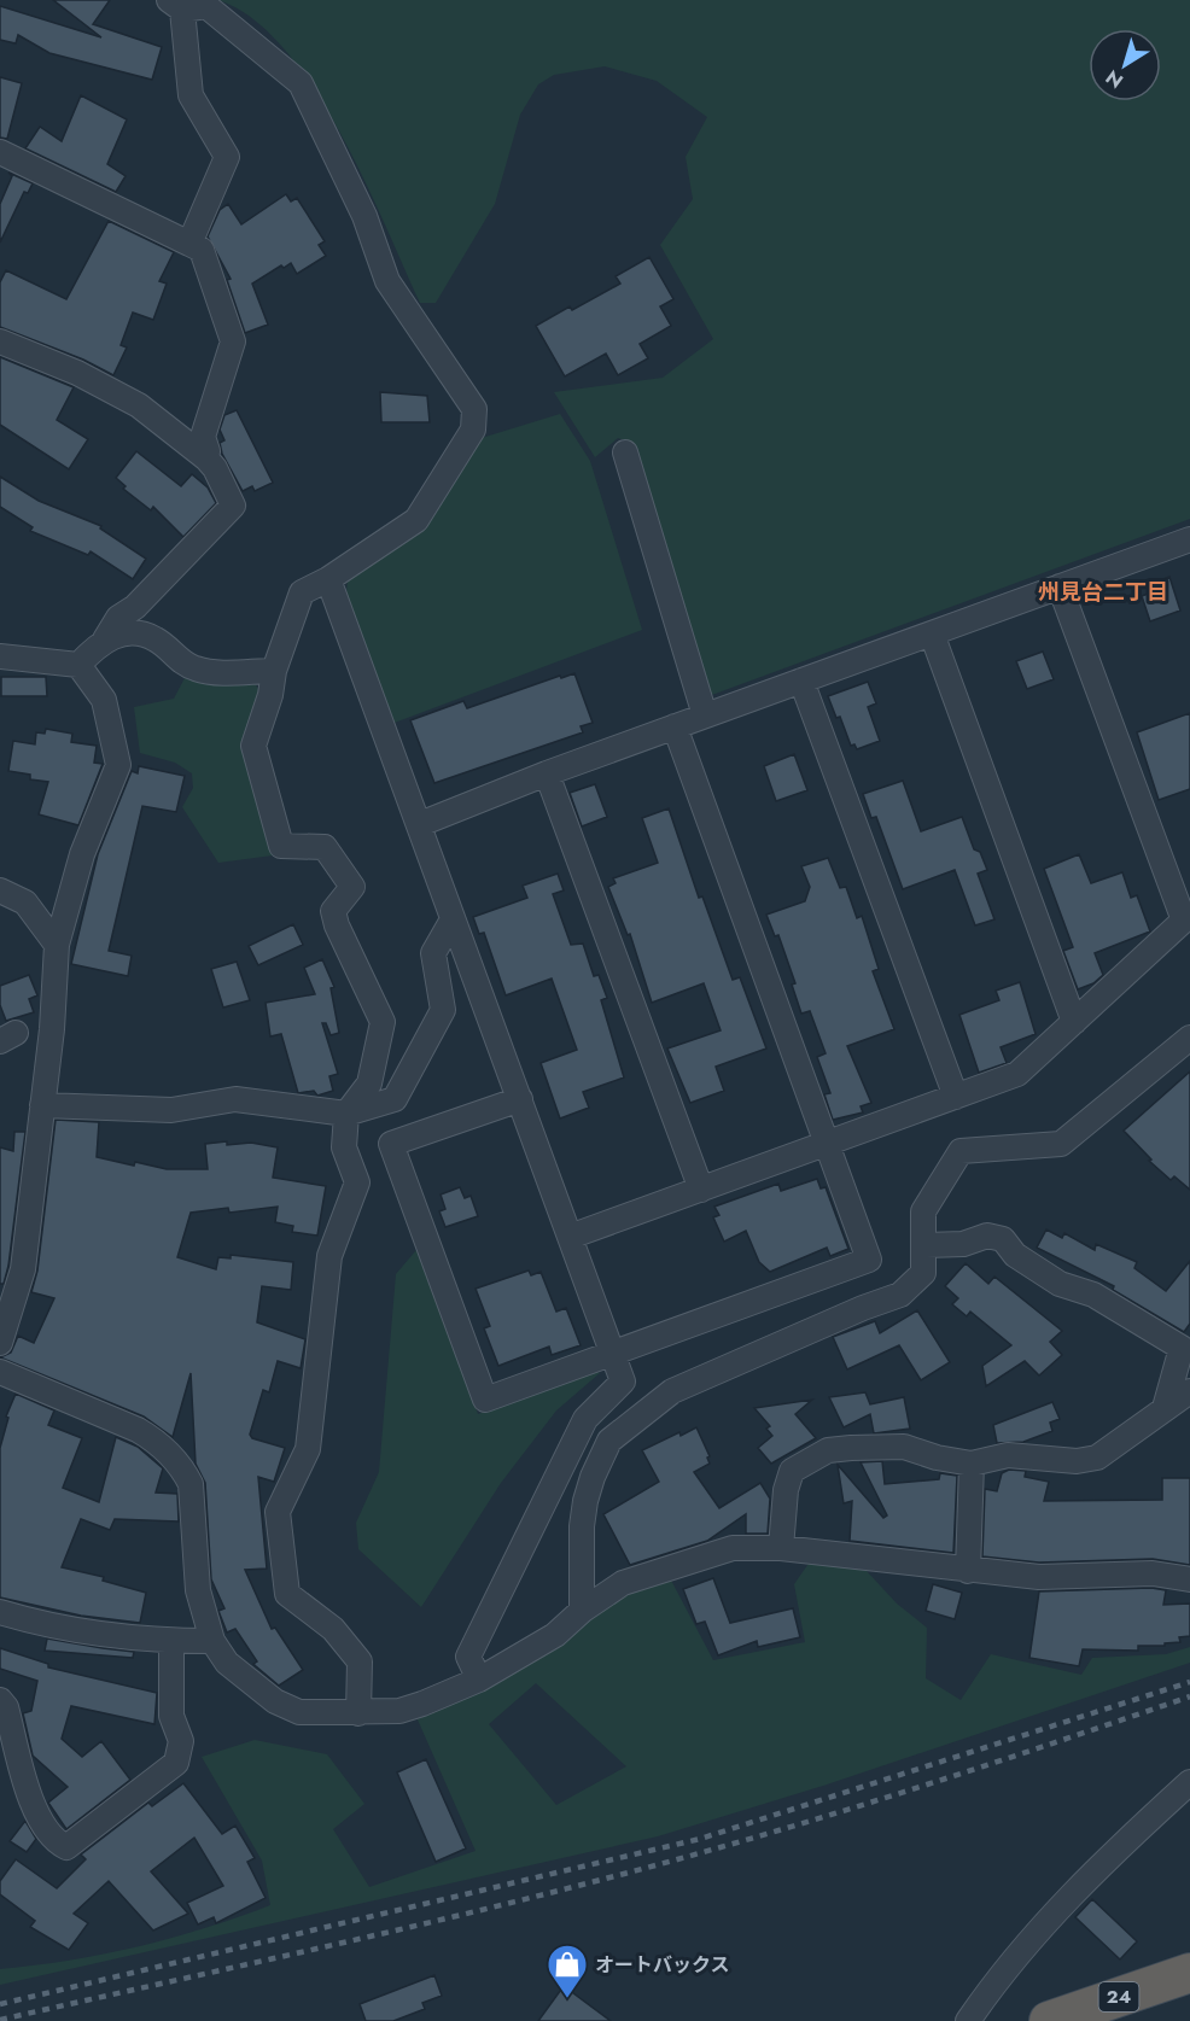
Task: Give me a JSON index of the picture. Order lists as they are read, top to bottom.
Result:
{
  "streets": {
    "highway": ["24"]
  },
  "districts": ["州見台二丁目"],
  "places": {
    "shop": ["オートバックス"]
  },
  "north": "bottom left"
}
